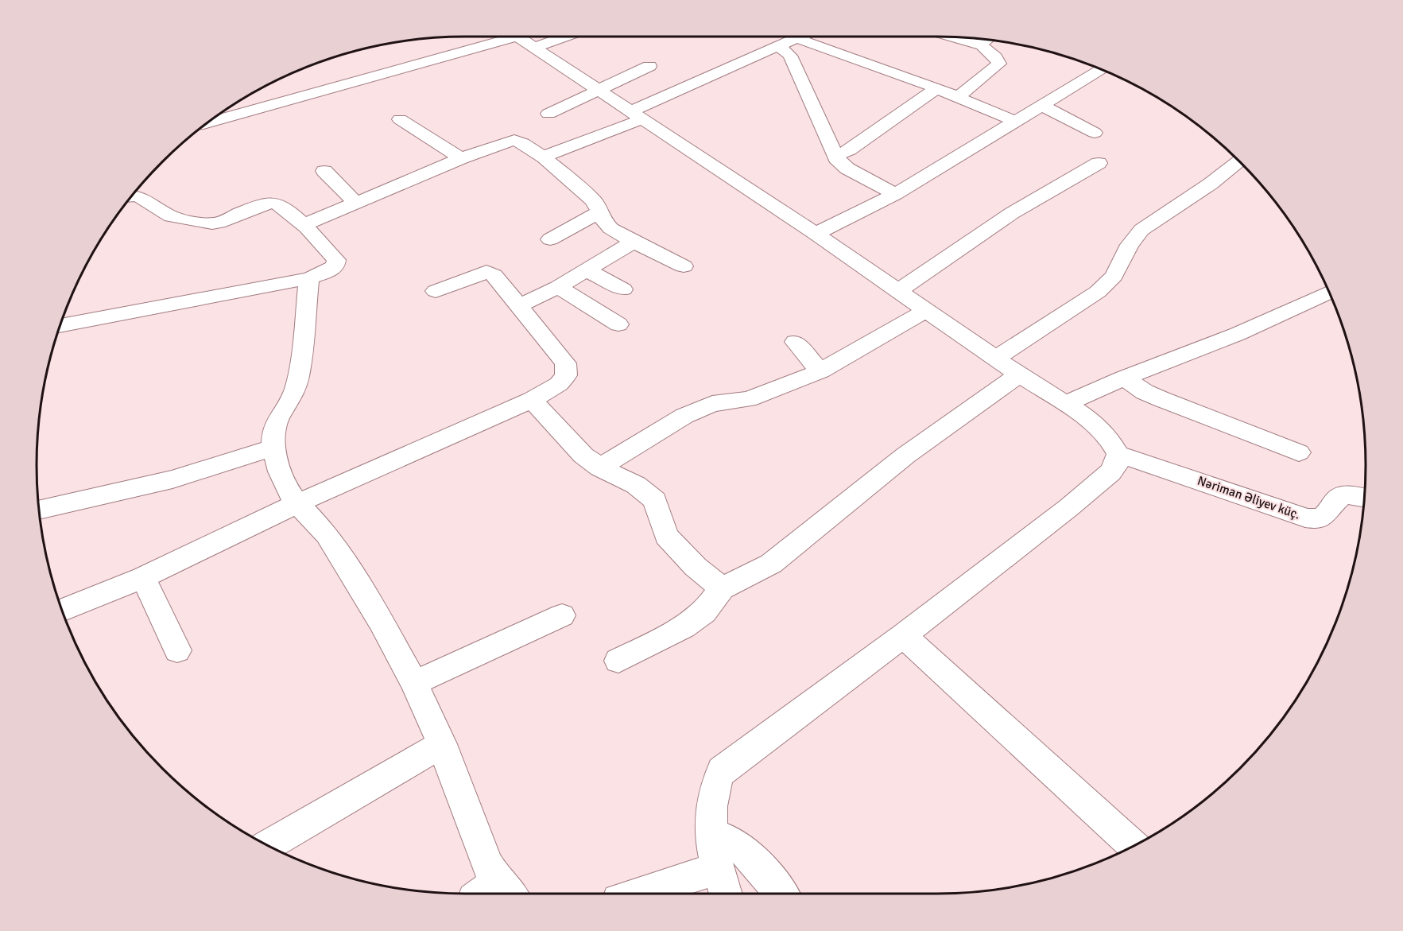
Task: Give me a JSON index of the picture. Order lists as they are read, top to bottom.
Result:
{
  "streets": {
    "street": ["Nəriman Əliyev küç."]
  }
}
